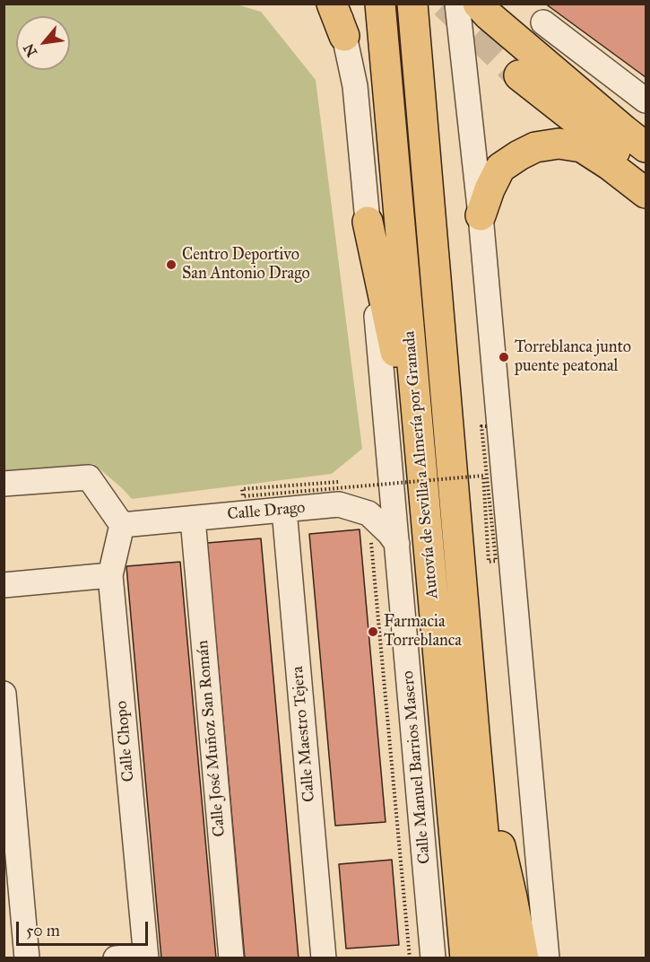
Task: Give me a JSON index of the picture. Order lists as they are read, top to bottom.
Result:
{
  "streets": {
    "main road": ["Autovía de Sevilla a Almería por Granada"],
    "street": [
      "Calle Drago",
      "Calle Maestro Tejera",
      "Calle José Muñoz San Román",
      "Calle Chopo",
      "Calle Manuel Barrios Masero"
    ]
  },
  "crossings": [
    ["Calle Drago", "Calle Maestro Tejera"],
    ["Calle Drago", "Calle José Muñoz San Román"],
    ["Calle Drago", "Calle Chopo"],
    ["Calle Drago", "Calle Manuel Barrios Masero"]
  ],
  "places": ["Centro Deportivo San Antonio Drago", "Torreblanca junto puente peatonal", "Farmacia Torreblanca"],
  "scale_bar": "50 m",
  "north": "bottom left"
}
